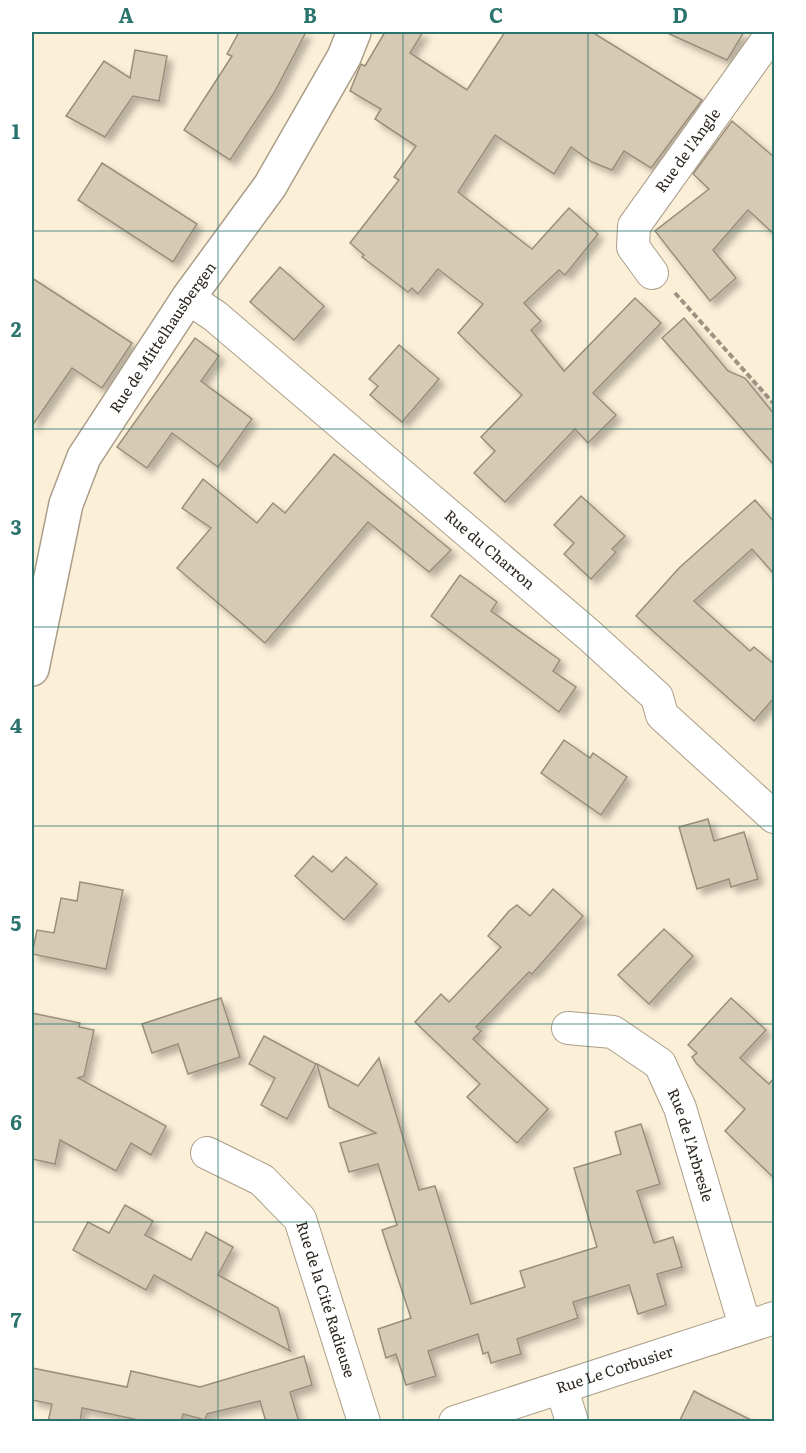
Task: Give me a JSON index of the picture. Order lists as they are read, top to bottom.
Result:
{
  "streets": {
    "street": [
      "Rue de l'Angle",
      "Rue de Mittelhausbergen",
      "Rue du Charron",
      "Rue de l'Arbresle",
      "Rue de la Cité Radieuse",
      "Rue Le Corbusier"
    ]
  },
  "crossings": [
    ["Rue de Mittelhausbergen", "Rue du Charron"],
    ["Rue de l'Arbresle", "Rue Le Corbusier"]
  ],
  "grid": {
    "columns": [
      "A",
      "B",
      "C",
      "D"
    ],
    "rows": [
      "1",
      "2",
      "3",
      "4",
      "5",
      "6",
      "7"
    ]
  }
}
